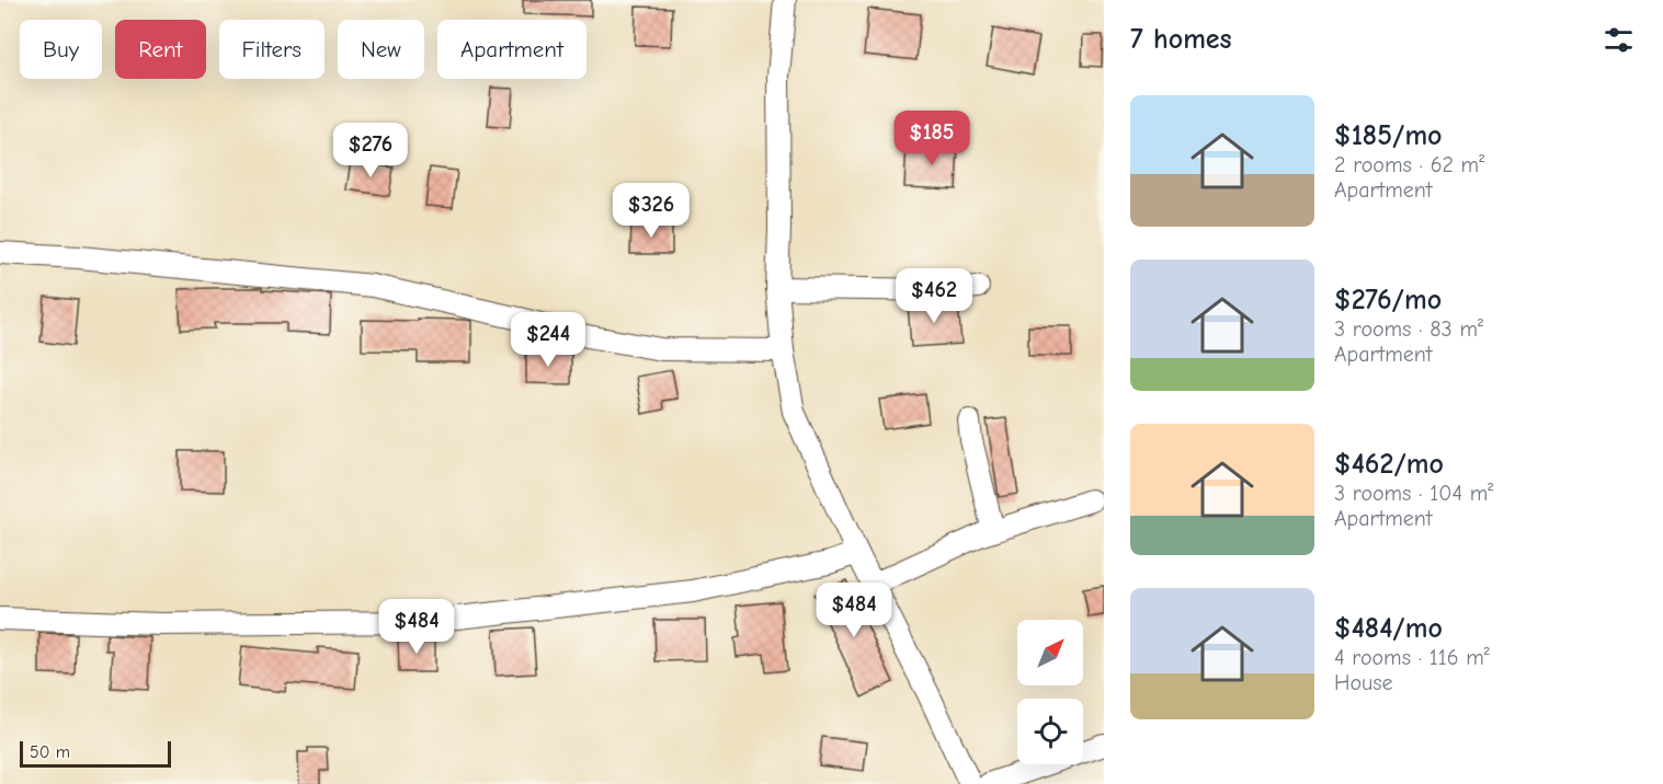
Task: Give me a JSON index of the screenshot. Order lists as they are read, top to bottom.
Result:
{
  "scale_bar": "50 m",
  "north": "top right",
  "page": {
    "heading": "7 homes",
    "chip": [
      "Buy",
      "Rent",
      "Filters",
      "New",
      "Apartment"
    ],
    "list": [
      {
        "name": "$185/mo",
        "note": "2 rooms · 62 m² · Apartment"
      },
      {
        "name": "$276/mo",
        "note": "3 rooms · 83 m² · Apartment"
      },
      {
        "name": "$462/mo",
        "note": "3 rooms · 104 m² · Apartment"
      },
      {
        "name": "$484/mo",
        "note": "4 rooms · 116 m² · House"
      }
    ],
    "price": [
      "$185",
      "$276",
      "$326",
      "$462",
      "$244",
      "$484",
      "$484"
    ],
    "scale": "50 m"
  }
}
